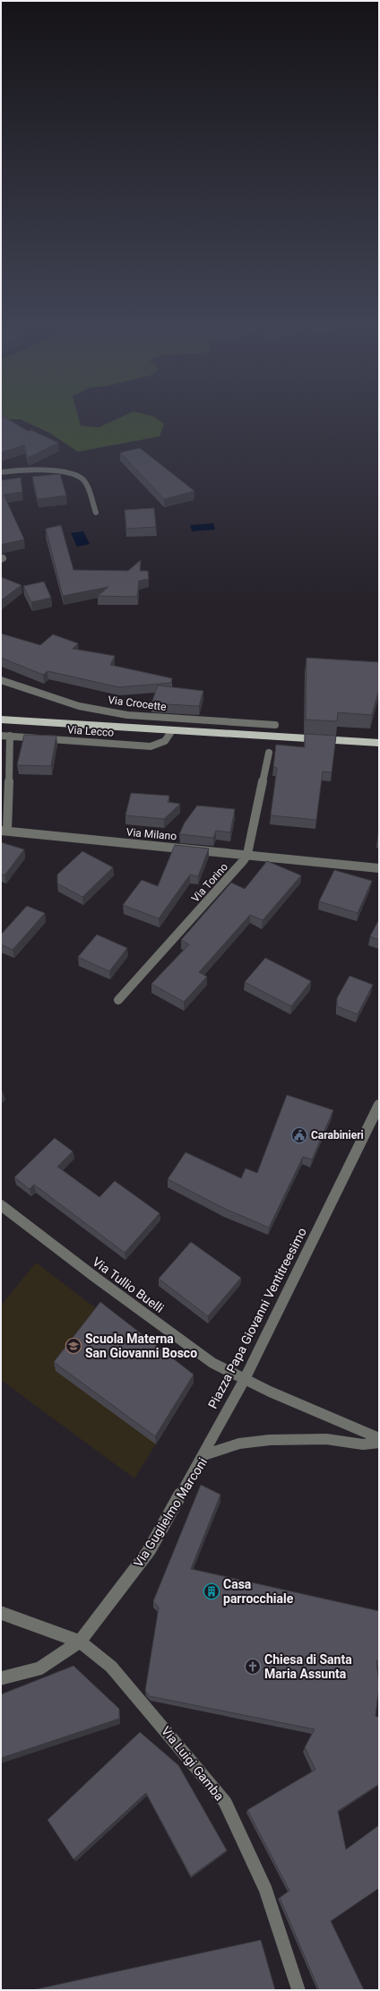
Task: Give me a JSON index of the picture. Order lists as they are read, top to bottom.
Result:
{
  "streets": {
    "main road": ["Via Lecco"],
    "street": [
      "Via Crocette",
      "Via Milano",
      "Via Torino",
      "Via Tullio Buelli",
      "Piazza Papa Giovanni Ventitreesimo",
      "Via Guglielmo Marconi",
      "Via Luigi Gamba"
    ]
  },
  "crossings": [
    ["Via Lecco", "Via Milano"],
    ["Via Milano", "Via Torino"],
    ["Via Tullio Buelli", "Piazza Papa Giovanni Ventitreesimo"],
    ["Piazza Papa Giovanni Ventitreesimo", "Via Guglielmo Marconi"],
    ["Via Guglielmo Marconi", "Via Luigi Gamba"]
  ],
  "places": {
    "public building": ["Carabinieri"],
    "school or university": ["Scuola Materna San Giovanni Bosco"],
    "building": ["Casa parrocchiale"],
    "church": ["Chiesa di Santa Maria Assunta"]
  }
}
